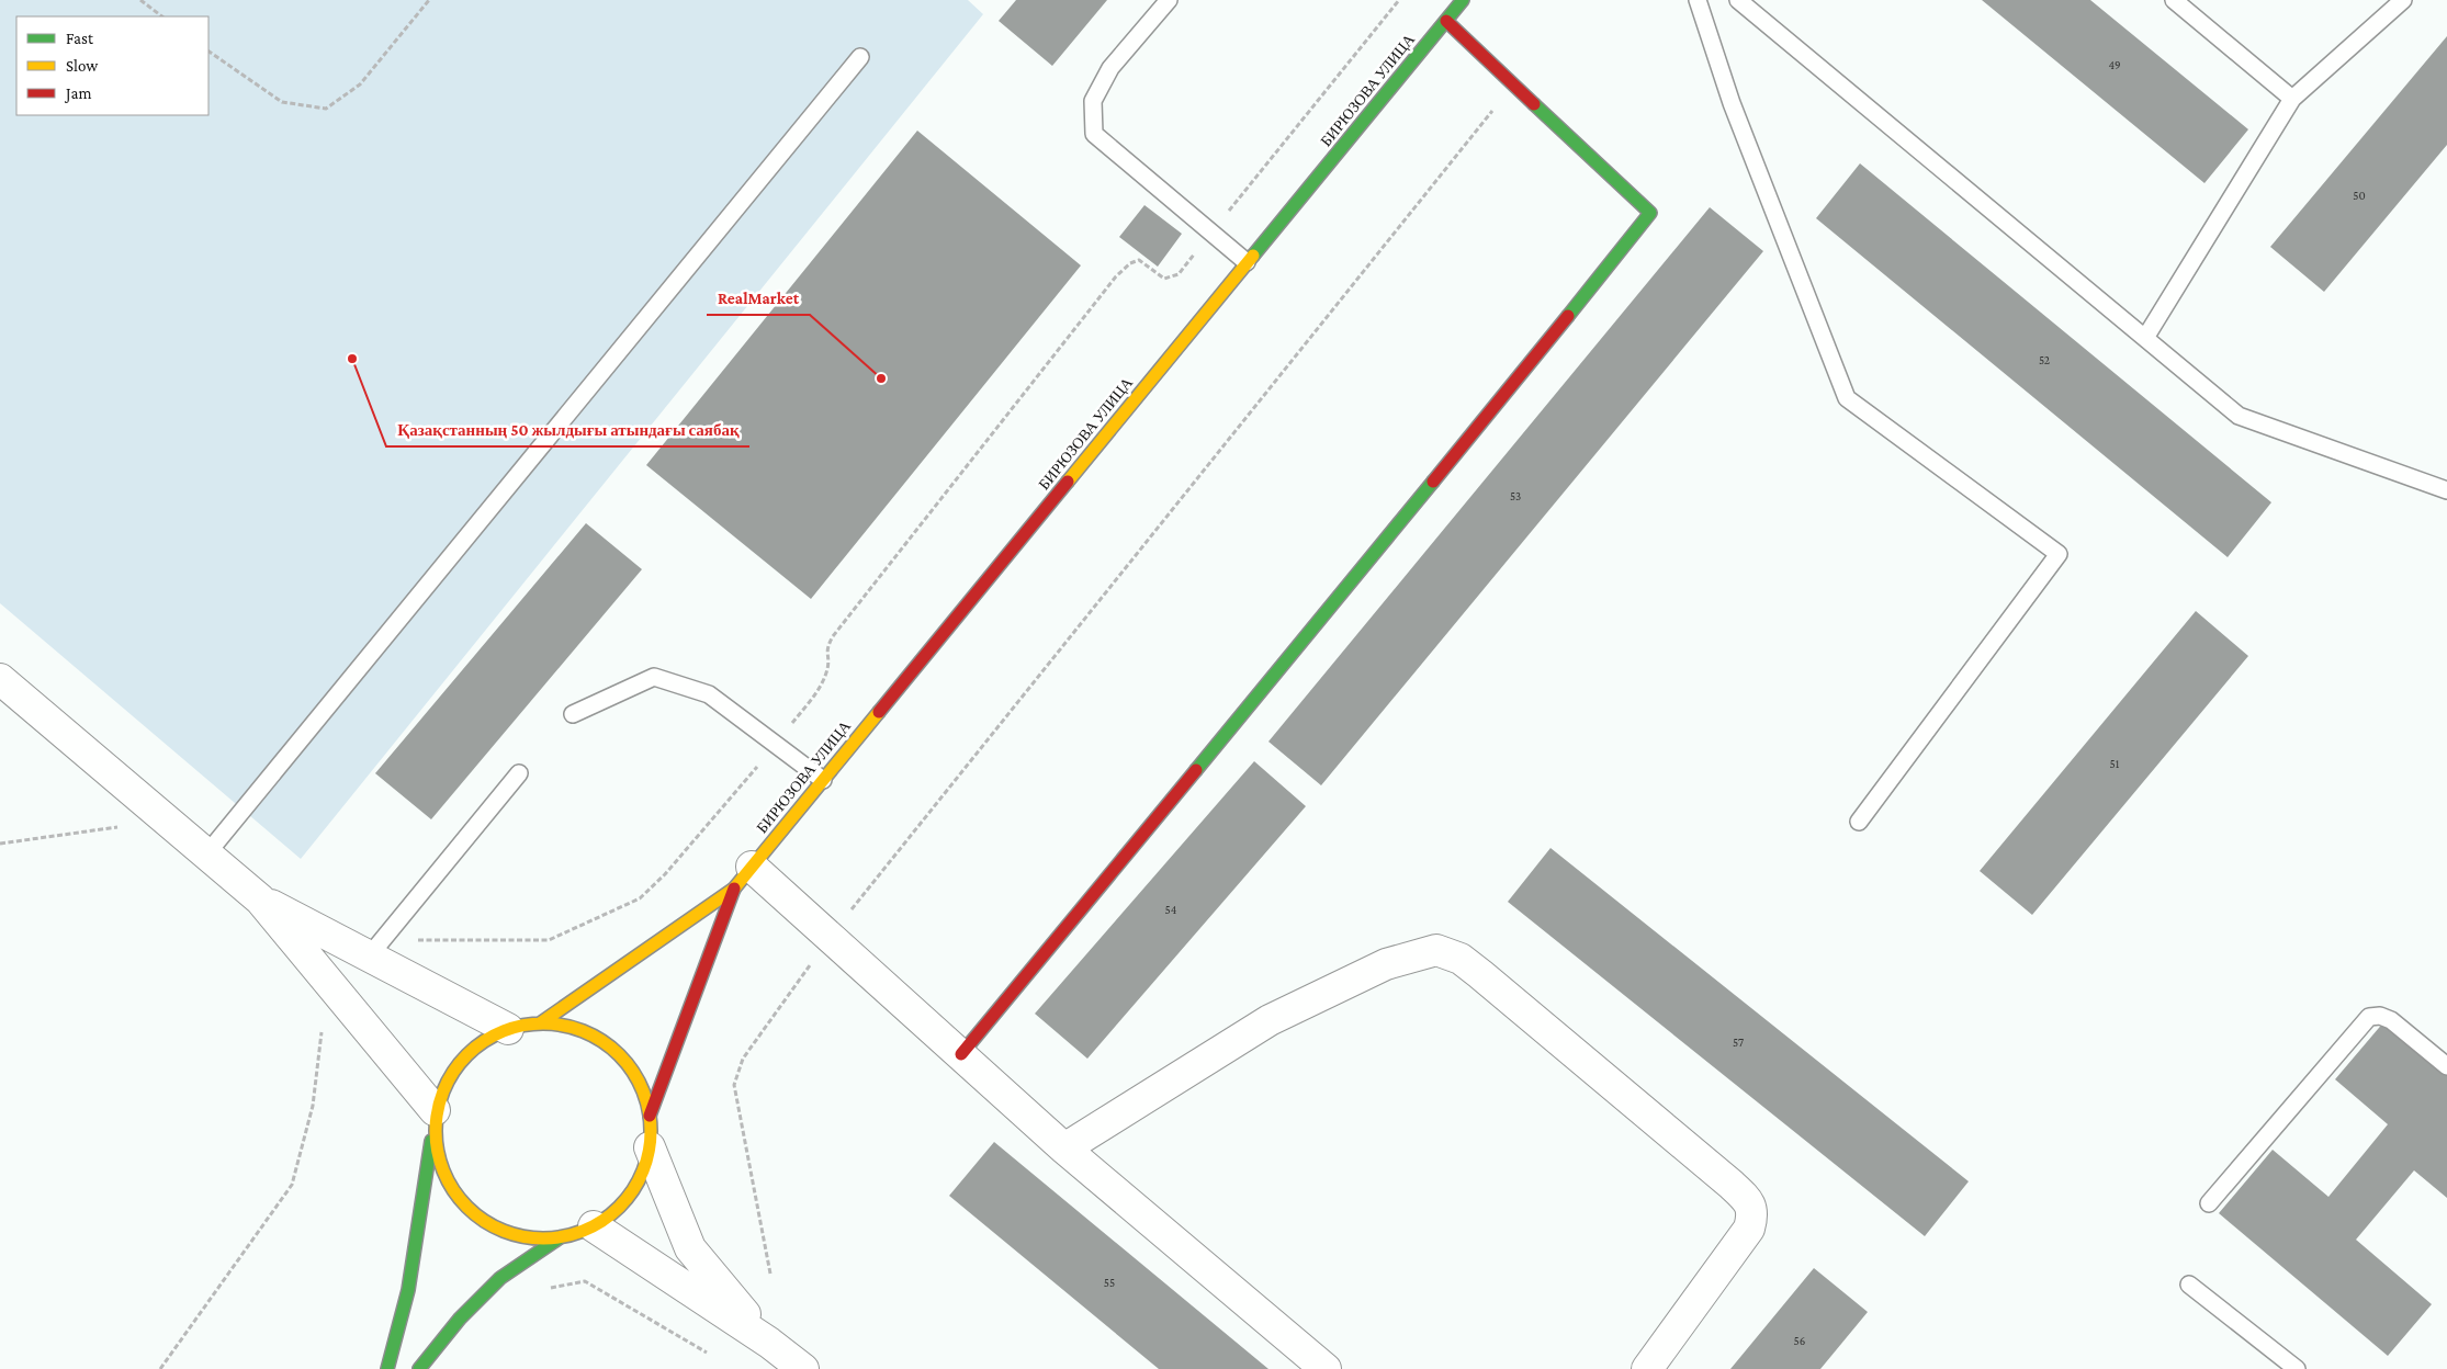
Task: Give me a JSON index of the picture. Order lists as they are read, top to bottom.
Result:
{
  "streets": {
    "street": ["БИРЮЗОВА УЛИЦА"]
  },
  "places": ["Қазақстанның 50 жылдығы атындағы саябақ", "RealMarket"],
  "house_numbers": [
    "49",
    "50",
    "52",
    "53",
    "51",
    "54",
    "57",
    "55",
    "56"
  ],
  "legend": ["Fast", "Slow", "Jam"]
}
